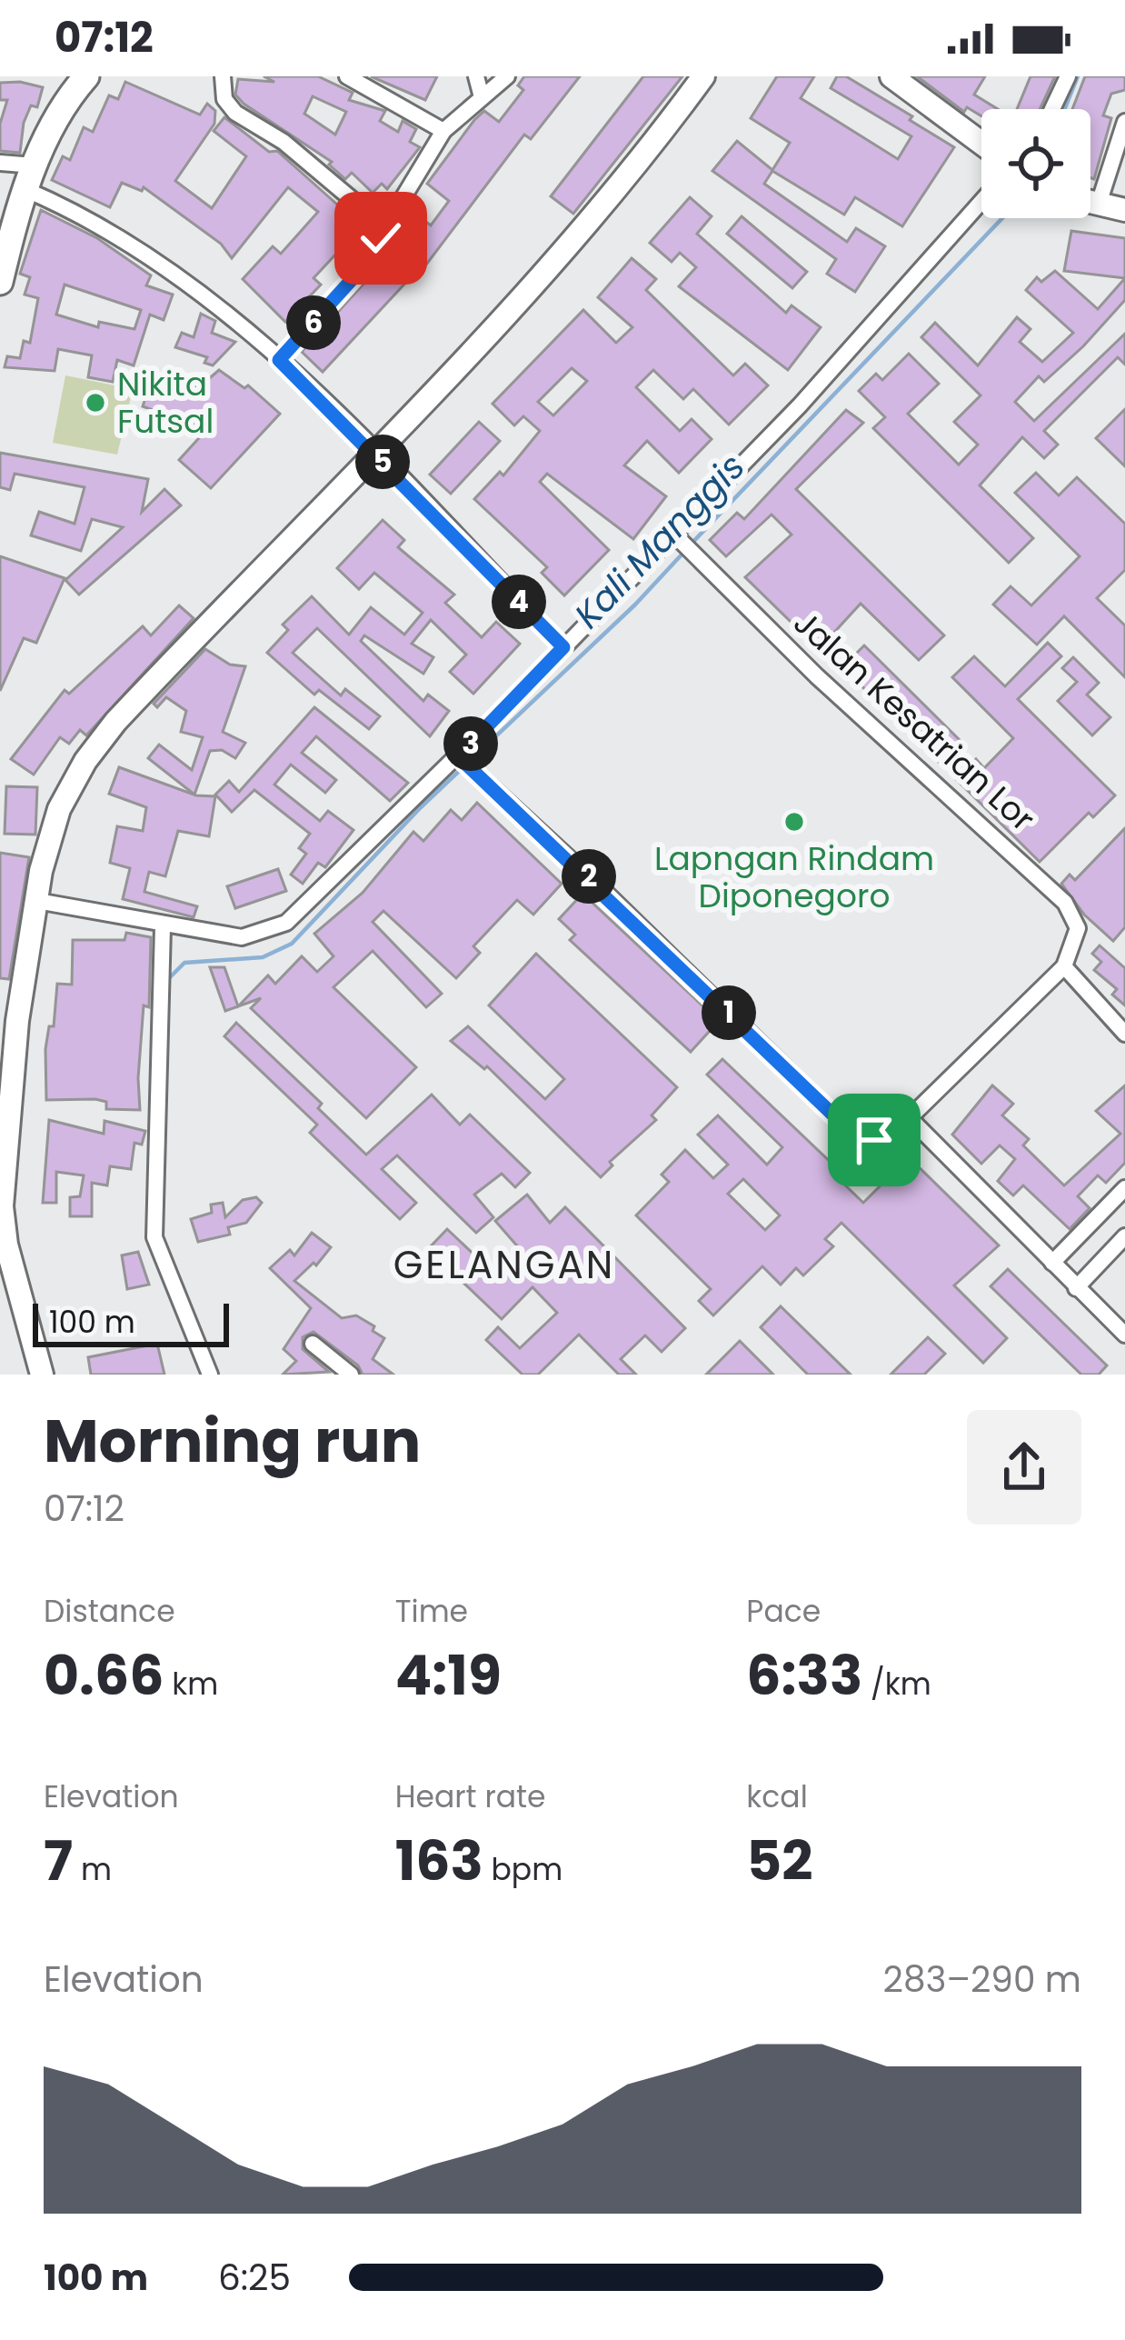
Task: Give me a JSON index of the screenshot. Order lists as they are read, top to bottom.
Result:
{
  "streets": {
    "street": ["Jalan Kesatrian Lor"]
  },
  "districts": ["GELANGAN"],
  "water": ["Kali Manggis"],
  "places": ["Nikita Futsal", "Lapngan Rindam Diponegoro"],
  "scale_bar": "100 m",
  "page": {
    "status": "07:12",
    "pins": [
      "6",
      "5",
      "4",
      "3",
      "2",
      "1"
    ],
    "scale": "100 m",
    "heading": ["Morning run", "07:12"],
    "stats": [
      ["Distance", "0.66 km"],
      ["Time", "4:19"],
      ["Pace", "6:33 /km"],
      ["Elevation", "7 m"],
      ["Heart rate", "163 bpm"],
      ["kcal", "52"]
    ],
    "chart": ["Elevation", "283–290 m"],
    "list": [
      {
        "name": "100 m",
        "note": "6:25"
      }
    ]
  }
}
